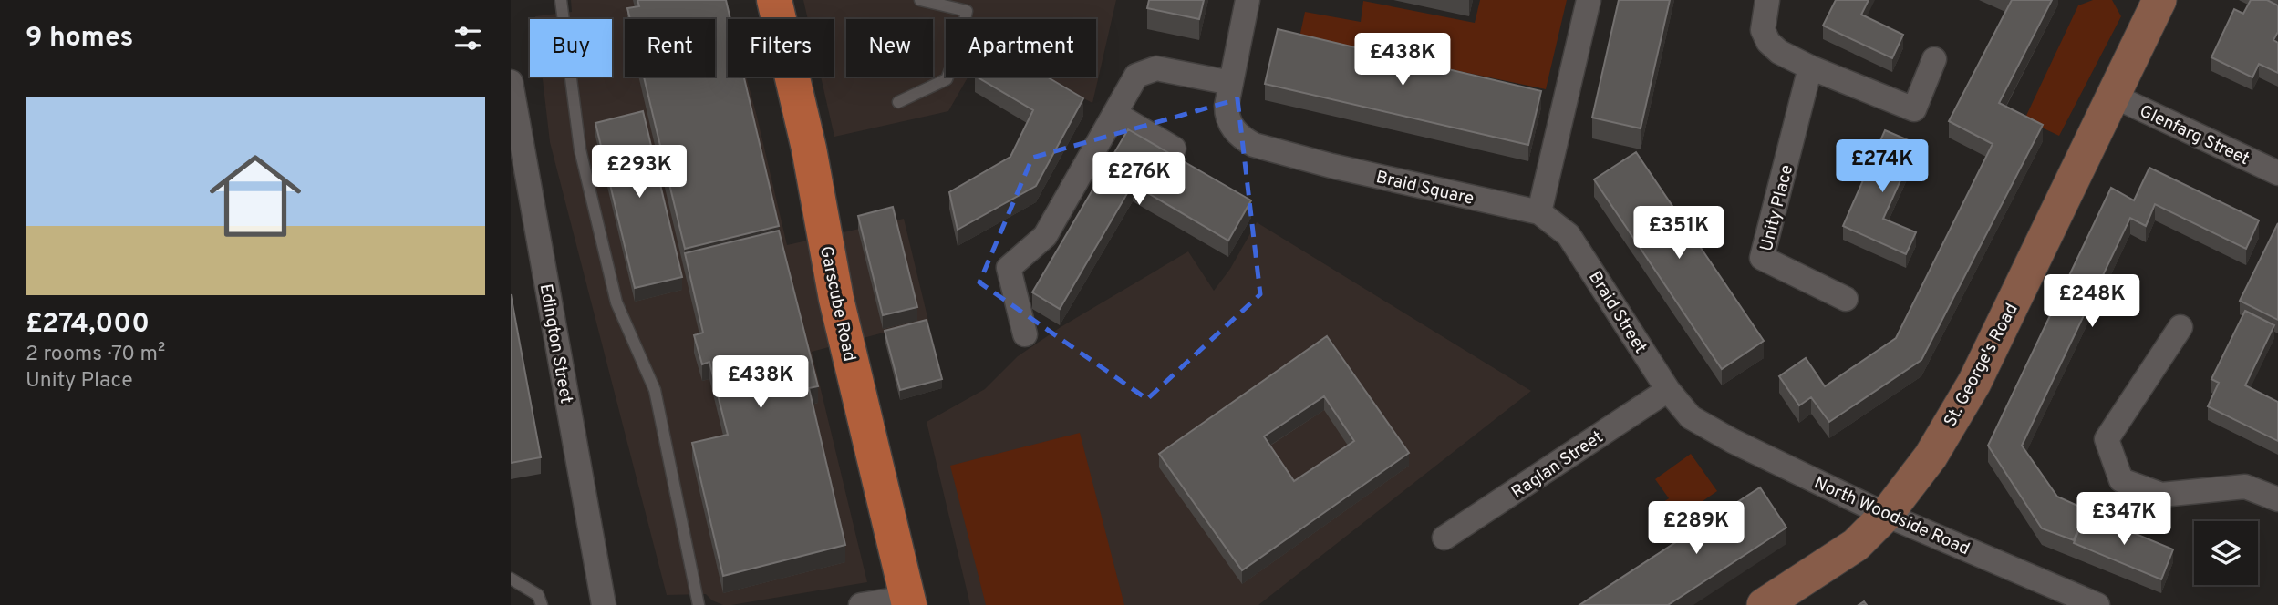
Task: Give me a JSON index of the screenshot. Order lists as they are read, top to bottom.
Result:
{
  "streets": {
    "main road": ["Garscube Road"],
    "street": [
      "Glenfarg Street",
      "Braid Square",
      "Unity Place",
      "Braid Street",
      "Edington Street",
      "St. George's Road",
      "Raglan Street",
      "North Woodside Road"
    ]
  },
  "crossings": [
    ["Glenfarg Street", "St. George's Road"],
    ["Braid Square", "Braid Street"],
    ["Braid Street", "Raglan Street"],
    ["Braid Street", "North Woodside Road"],
    ["St. George's Road", "North Woodside Road"]
  ],
  "page": {
    "heading": "9 homes",
    "chip": [
      "Buy",
      "Rent",
      "Filters",
      "New",
      "Apartment"
    ],
    "price": [
      "£438K",
      "£274K",
      "£293K",
      "£276K",
      "£351K",
      "£248K",
      "£438K",
      "£347K",
      "£289K"
    ],
    "list": [
      {
        "name": "£274,000",
        "note": "2 rooms · 70 m² · Unity Place"
      }
    ]
  }
}
